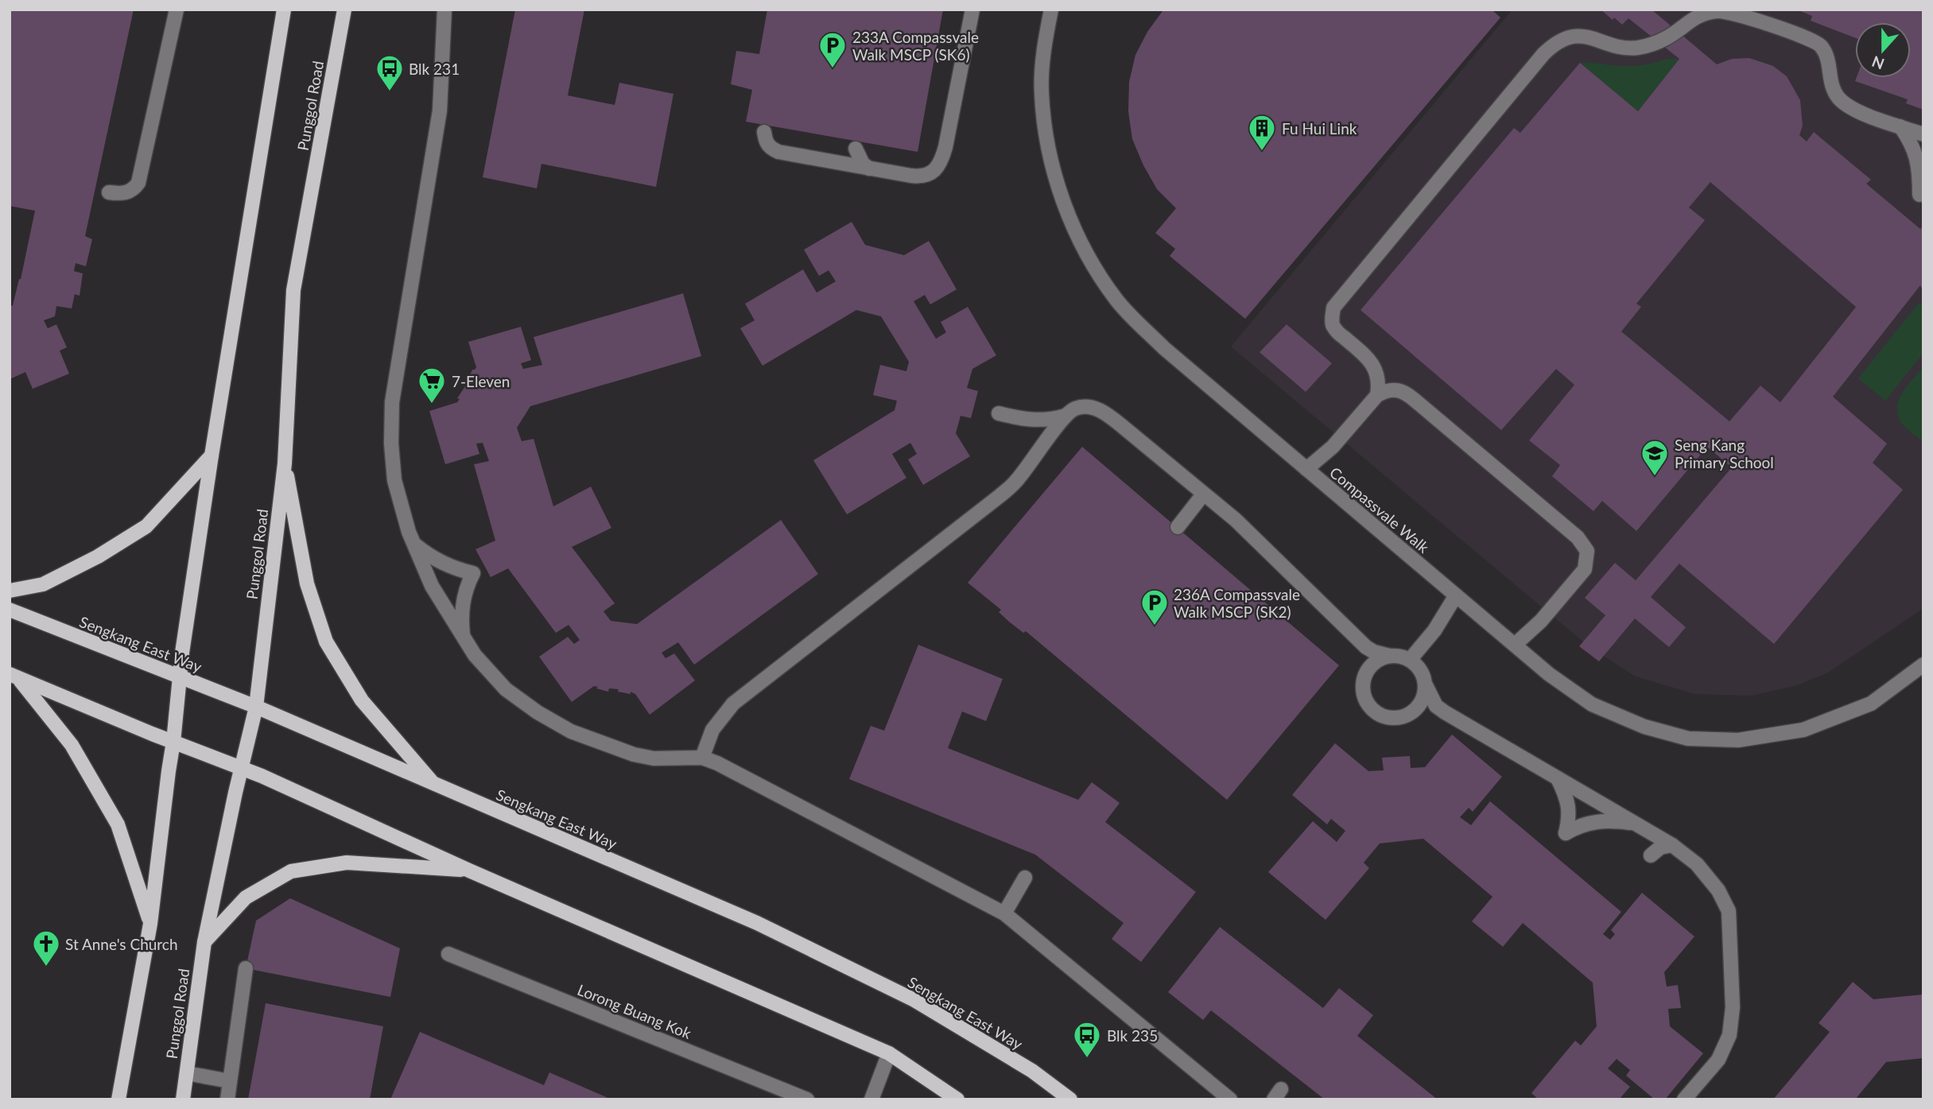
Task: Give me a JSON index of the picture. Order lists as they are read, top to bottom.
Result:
{
  "streets": {
    "main road": ["Punggol Road", "Sengkang East Way"],
    "street": ["Compassvale Walk", "Lorong Buang Kok"]
  },
  "crossings": [
    ["Punggol Road", "Sengkang East Way"]
  ],
  "places": {
    "parking": ["233A Compassvale Walk MSCP (SK6)", "236A Compassvale Walk MSCP (SK2)"],
    "bus stop": ["Blk 231", "Blk 235"],
    "building": ["Fu Hui Link"],
    "supermarket": ["7-Eleven"],
    "school or university": ["Seng Kang Primary School"],
    "church": ["St Anne's Church"]
  },
  "north": "bottom"
}
